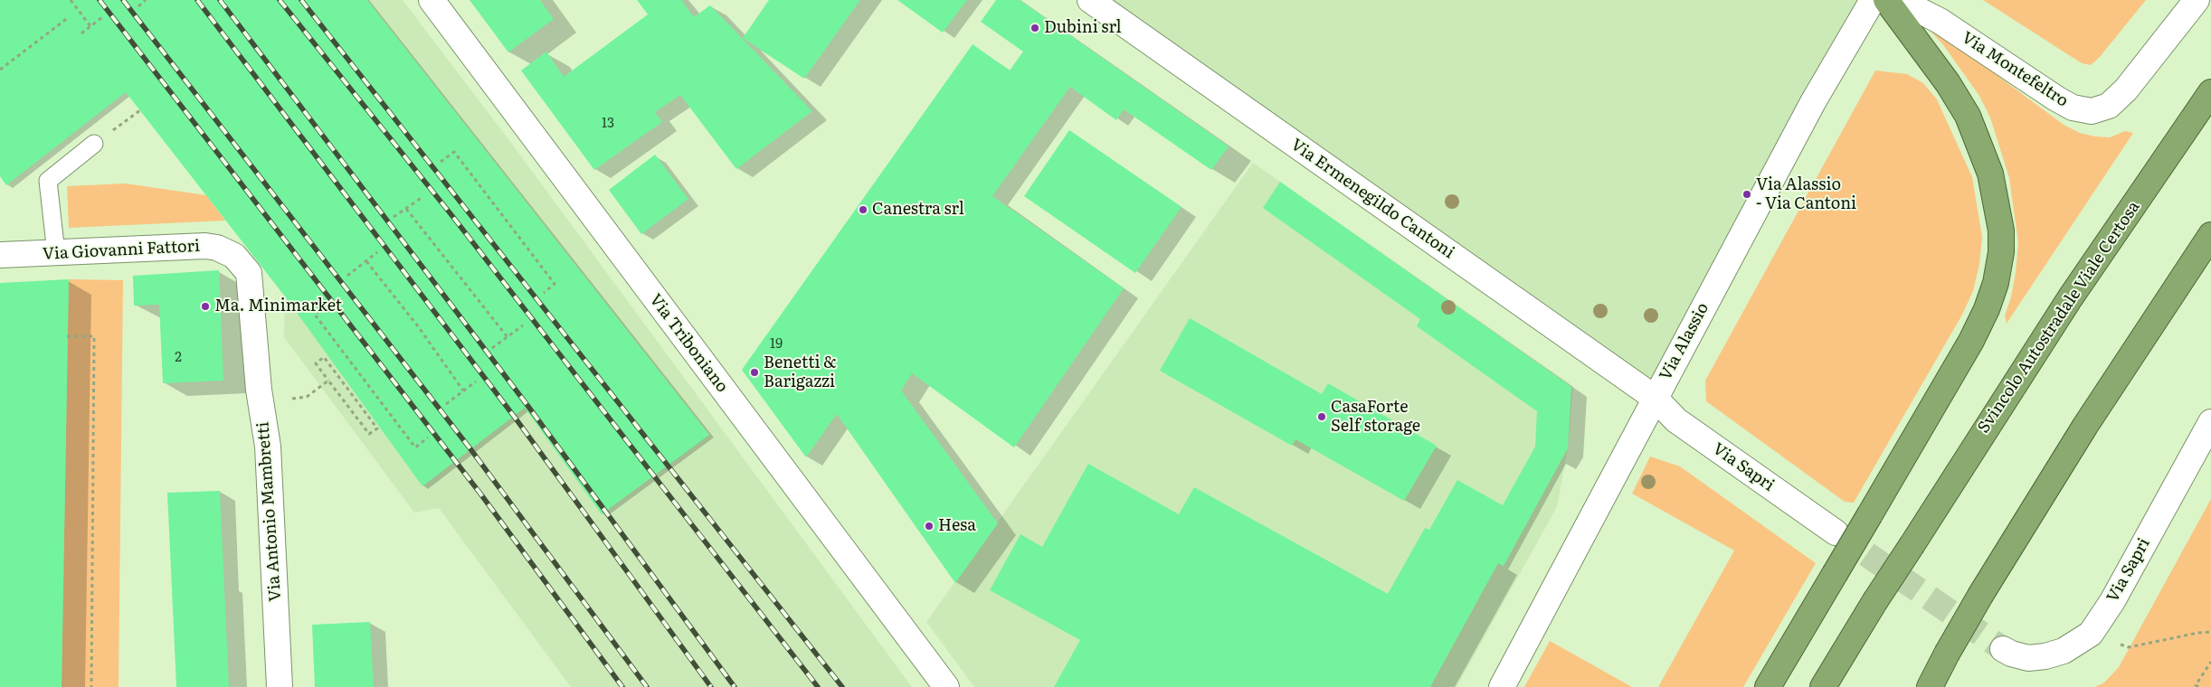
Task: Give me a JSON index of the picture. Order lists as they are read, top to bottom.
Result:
{
  "streets": {
    "highway": ["Svincolo Autostradale Viale Certosa"],
    "street": [
      "Via Montefeltro",
      "Via Ermenegildo Cantoni",
      "Via Giovanni Fattori",
      "Via Alassio",
      "Via Triboniano",
      "Via Sapri",
      "Via Antonio Mambretti"
    ]
  },
  "crossings": [
    ["Via Ermenegildo Cantoni", "Via Alassio"],
    ["Via Ermenegildo Cantoni", "Via Sapri"],
    ["Via Giovanni Fattori", "Via Antonio Mambretti"],
    ["Via Alassio", "Via Sapri"]
  ],
  "places": [
    "Dubini srl",
    "Via Alassio - Via Cantoni",
    "Canestra srl",
    "Ma. Minimarket",
    "Benetti & Barigazzi",
    "CasaForte Self storage",
    "Hesa"
  ],
  "house_numbers": ["13", "19", "2"]
}
